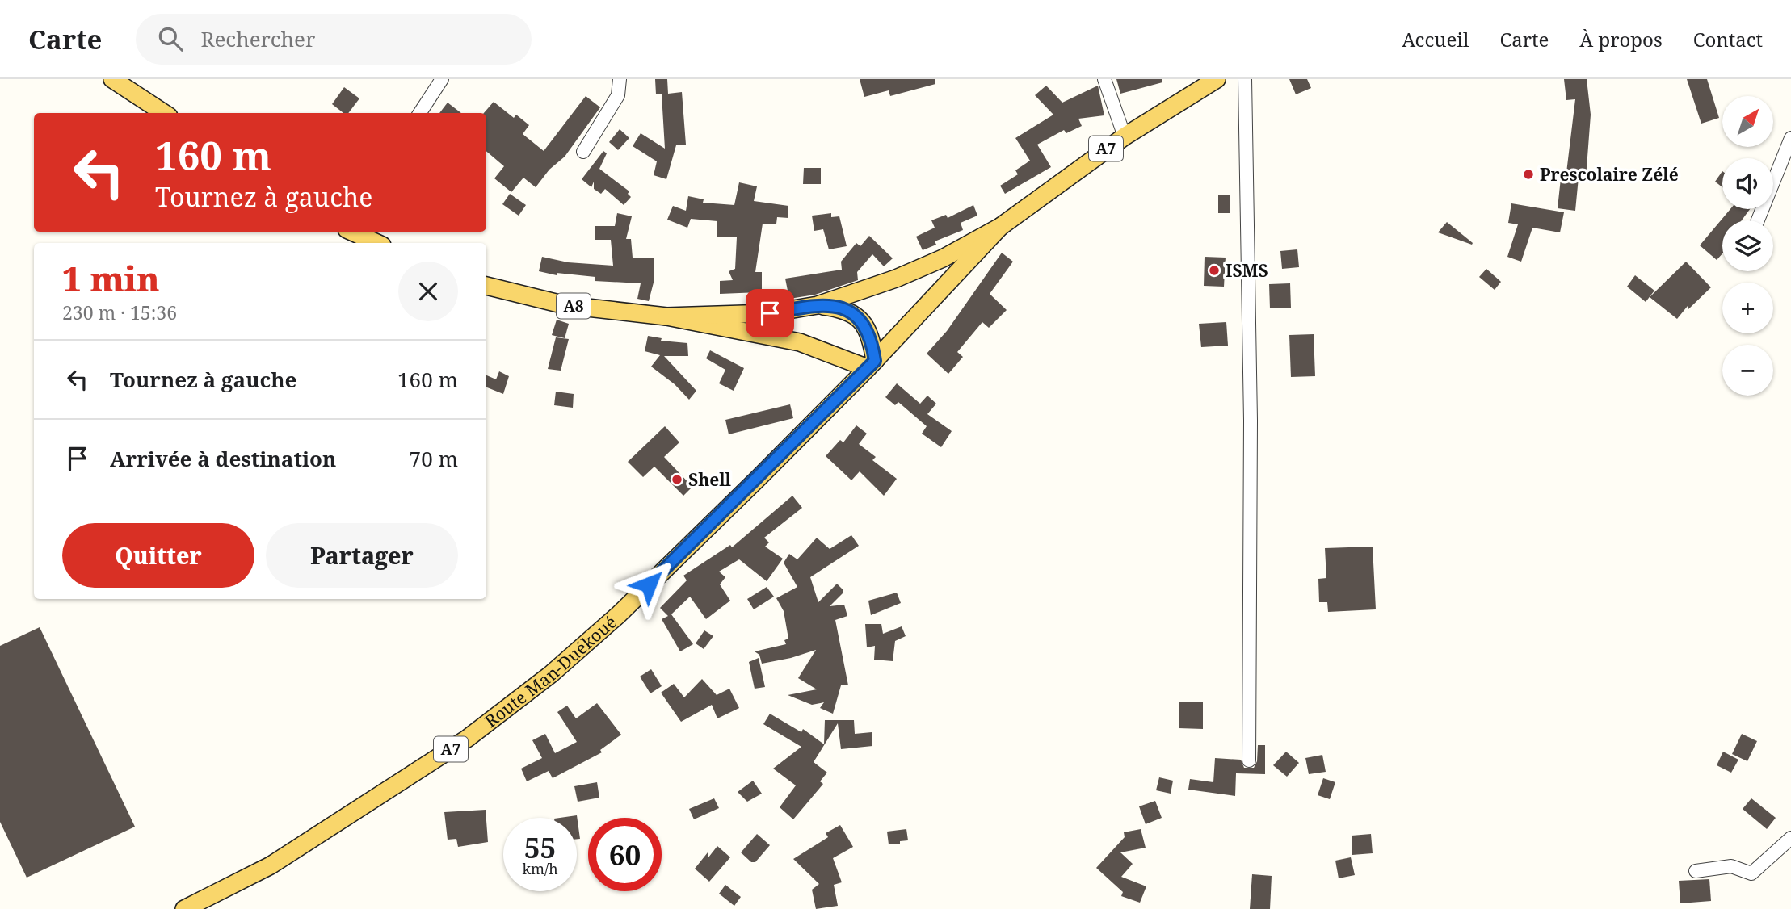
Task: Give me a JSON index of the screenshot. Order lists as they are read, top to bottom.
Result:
{
  "streets": {
    "main road": ["A7", "A8", "Route Man-Duékoué"]
  },
  "crossings": [
    ["A7", "A8"],
    ["A7", "Route Man-Duékoué"],
    ["A8", "Route Man-Duékoué"]
  ],
  "places": ["Prescolaire Zélé", "ISMS", "Shell"],
  "north": "top right",
  "page": {
    "header": "Carte",
    "search": "Rechercher",
    "nav": [
      "Accueil",
      "Carte",
      "À propos",
      "Contact"
    ],
    "map_buttons": ["+", "−"],
    "turn": ["160 m", "Tournez à gauche"],
    "heading": ["1 min", "230 m · 15:36"],
    "list": [
      {
        "name": "Tournez à gauche",
        "value": "160 m"
      },
      {
        "name": "Arrivée à destination",
        "value": "70 m"
      }
    ],
    "buttons": ["Quitter", "Partager"],
    "speed": "55 km/h",
    "limit": "60"
  }
}
